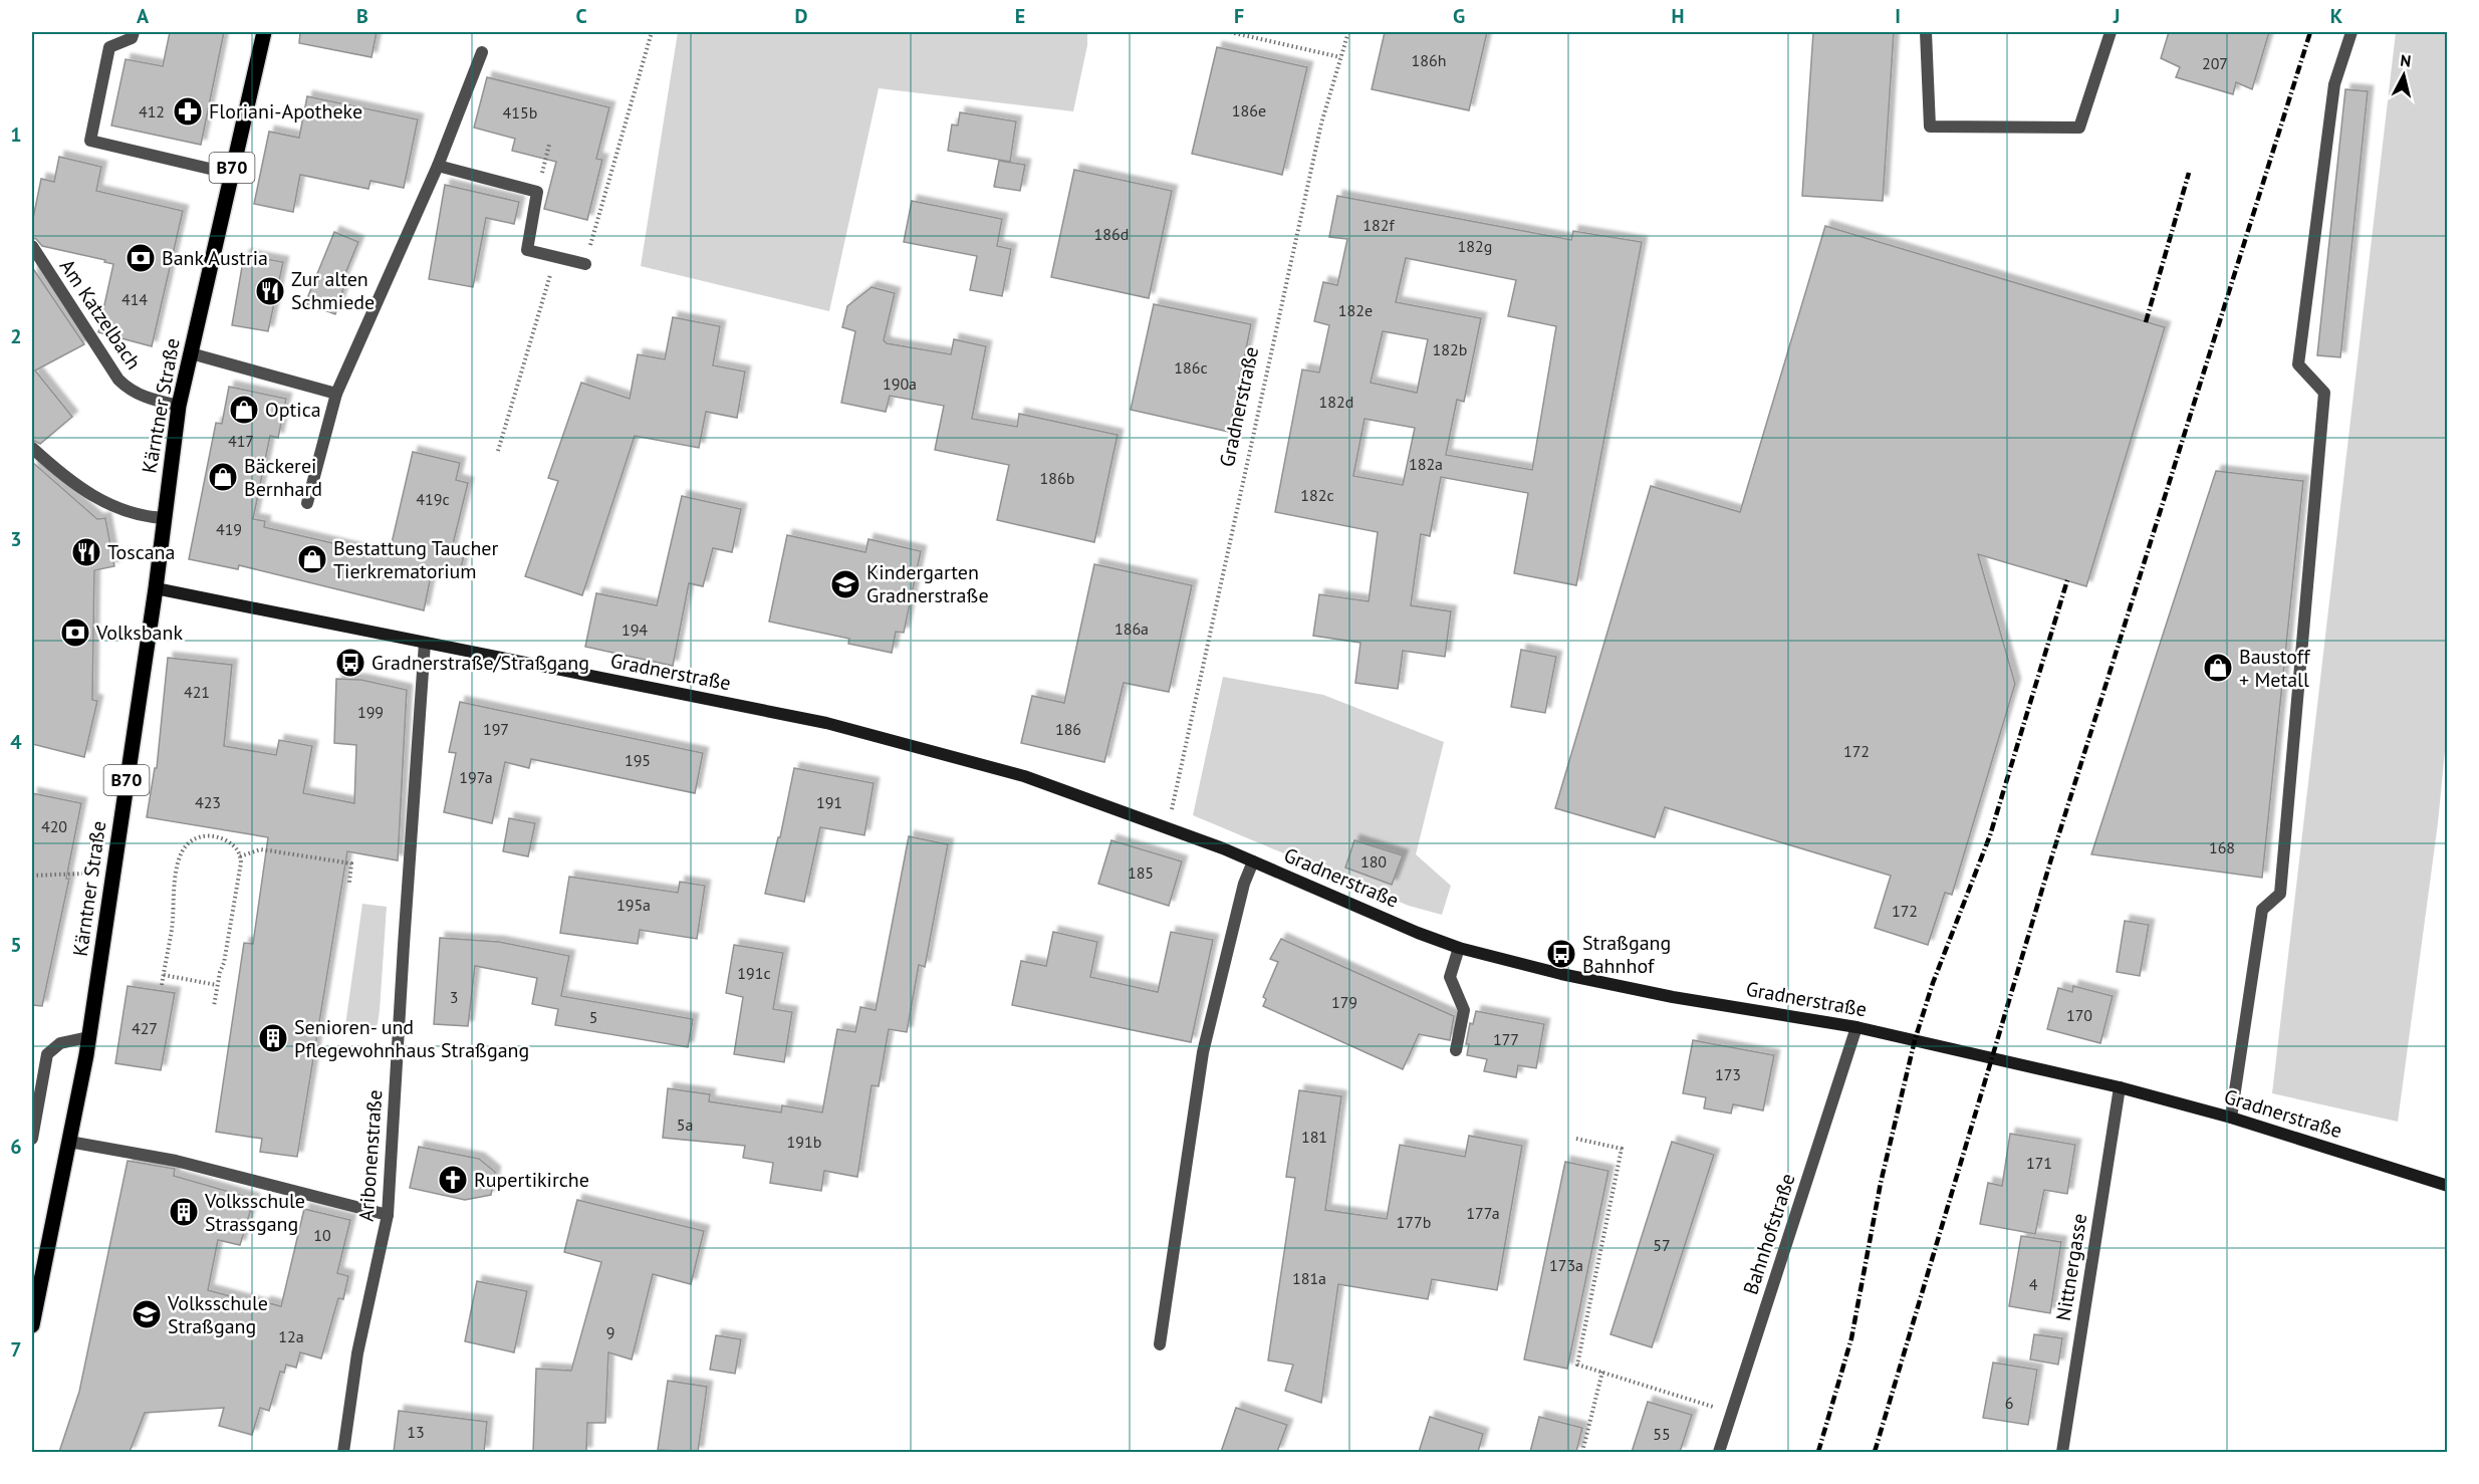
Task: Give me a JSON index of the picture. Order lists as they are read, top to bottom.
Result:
{
  "streets": {
    "main road": ["B70", "Kärntner Straße", "Gradnerstraße"],
    "street": [
      "Am Katzelbach",
      "Aribonenstraße",
      "Bahnhofstraße",
      "Nittnergasse"
    ]
  },
  "crossings": [
    ["Am Katzelbach", "Kärntner Straße"],
    ["Kärntner Straße", "Gradnerstraße"],
    ["Gradnerstraße", "Aribonenstraße"],
    ["Gradnerstraße", "Bahnhofstraße"],
    ["Gradnerstraße", "Nittnergasse"]
  ],
  "places": {
    "pharmacy": ["Floriani-Apotheke"],
    "bank": ["Bank Austria", "Volksbank"],
    "restaurant": ["Zur alten Schmiede", "Toscana"],
    "shop": [
      "Optica",
      "Bäckerei Bernhard",
      "Bestattung Taucher Tierkrematorium",
      "Baustoff + Metall"
    ],
    "school or university": ["Kindergarten Gradnerstraße", "Volksschule Straßgang"],
    "bus stop": ["Gradnerstraße/Straßgang", "Straßgang Bahnhof"],
    "building": ["Senioren- und Pflegewohnhaus Straßgang", "Volksschule Strassgang"],
    "church": ["Rupertikirche"]
  },
  "house_numbers": [
    "186h",
    "207",
    "186e",
    "412",
    "415b",
    "182f",
    "186d",
    "182g",
    "414",
    "182e",
    "182b",
    "186c",
    "190a",
    "182d",
    "417",
    "182a",
    "186b",
    "182c",
    "419c",
    "419",
    "186a",
    "194",
    "421",
    "199",
    "197",
    "186",
    "172",
    "195",
    "197a",
    "423",
    "191",
    "420",
    "168",
    "180",
    "185",
    "195a",
    "172",
    "191c",
    "3",
    "179",
    "170",
    "5",
    "427",
    "177",
    "173",
    "5a",
    "181",
    "191b",
    "171",
    "177a",
    "177b",
    "10",
    "57",
    "173a",
    "181a",
    "4",
    "9",
    "12a",
    "6",
    "13",
    "55"
  ],
  "north": "top",
  "grid": {
    "columns": [
      "A",
      "B",
      "C",
      "D",
      "E",
      "F",
      "G",
      "H",
      "I",
      "J",
      "K"
    ],
    "rows": [
      "1",
      "2",
      "3",
      "4",
      "5",
      "6",
      "7"
    ]
  }
}
